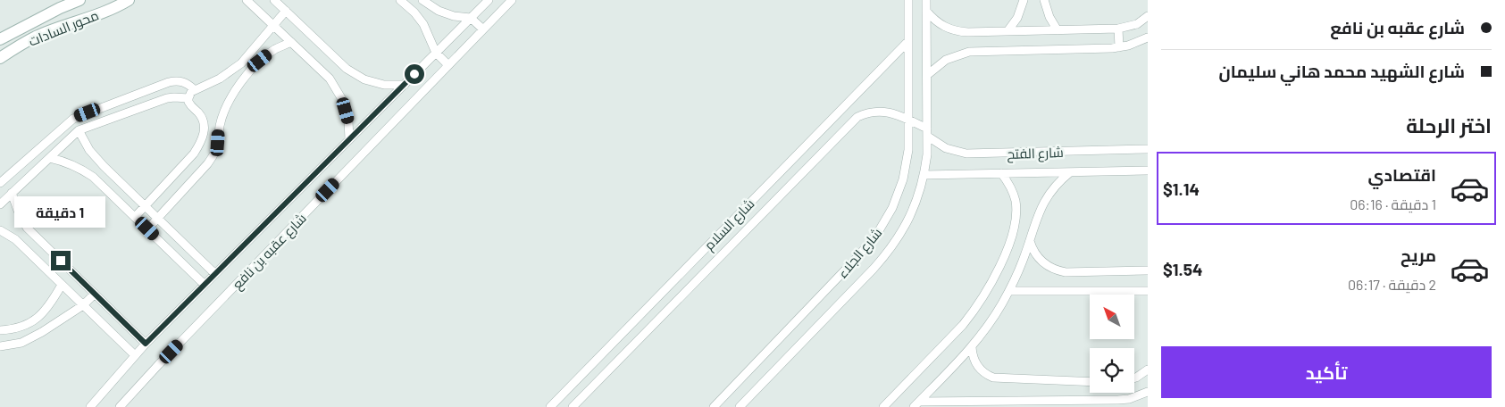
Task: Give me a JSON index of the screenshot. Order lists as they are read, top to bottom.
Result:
{
  "streets": {
    "street": [
      "محور السادات",
      "شارع الفتح",
      "شارع السلام",
      "شارع عقبه بن نافع",
      "شارع الجلاء"
    ]
  },
  "crossings": [
    ["شارع الفتح", "شارع السلام"],
    ["شارع الفتح", "شارع الجلاء"],
    ["شارع السلام", "شارع الجلاء"]
  ],
  "north": "top left",
  "page": {
    "banner": ["شارع عقبه بن نافع", "شارع الشهيد محمد هاني سليمان"],
    "heading": "اختر الرحلة",
    "list": [
      {
        "name": "اقتصادي",
        "note": "1 دقيقة · 06:16",
        "value": "$1.14"
      },
      {
        "name": "مريح",
        "note": "2 دقيقة · 06:17",
        "value": "$1.54"
      }
    ],
    "bubble": "1 دقيقة",
    "buttons": "تأكيد"
  }
}
